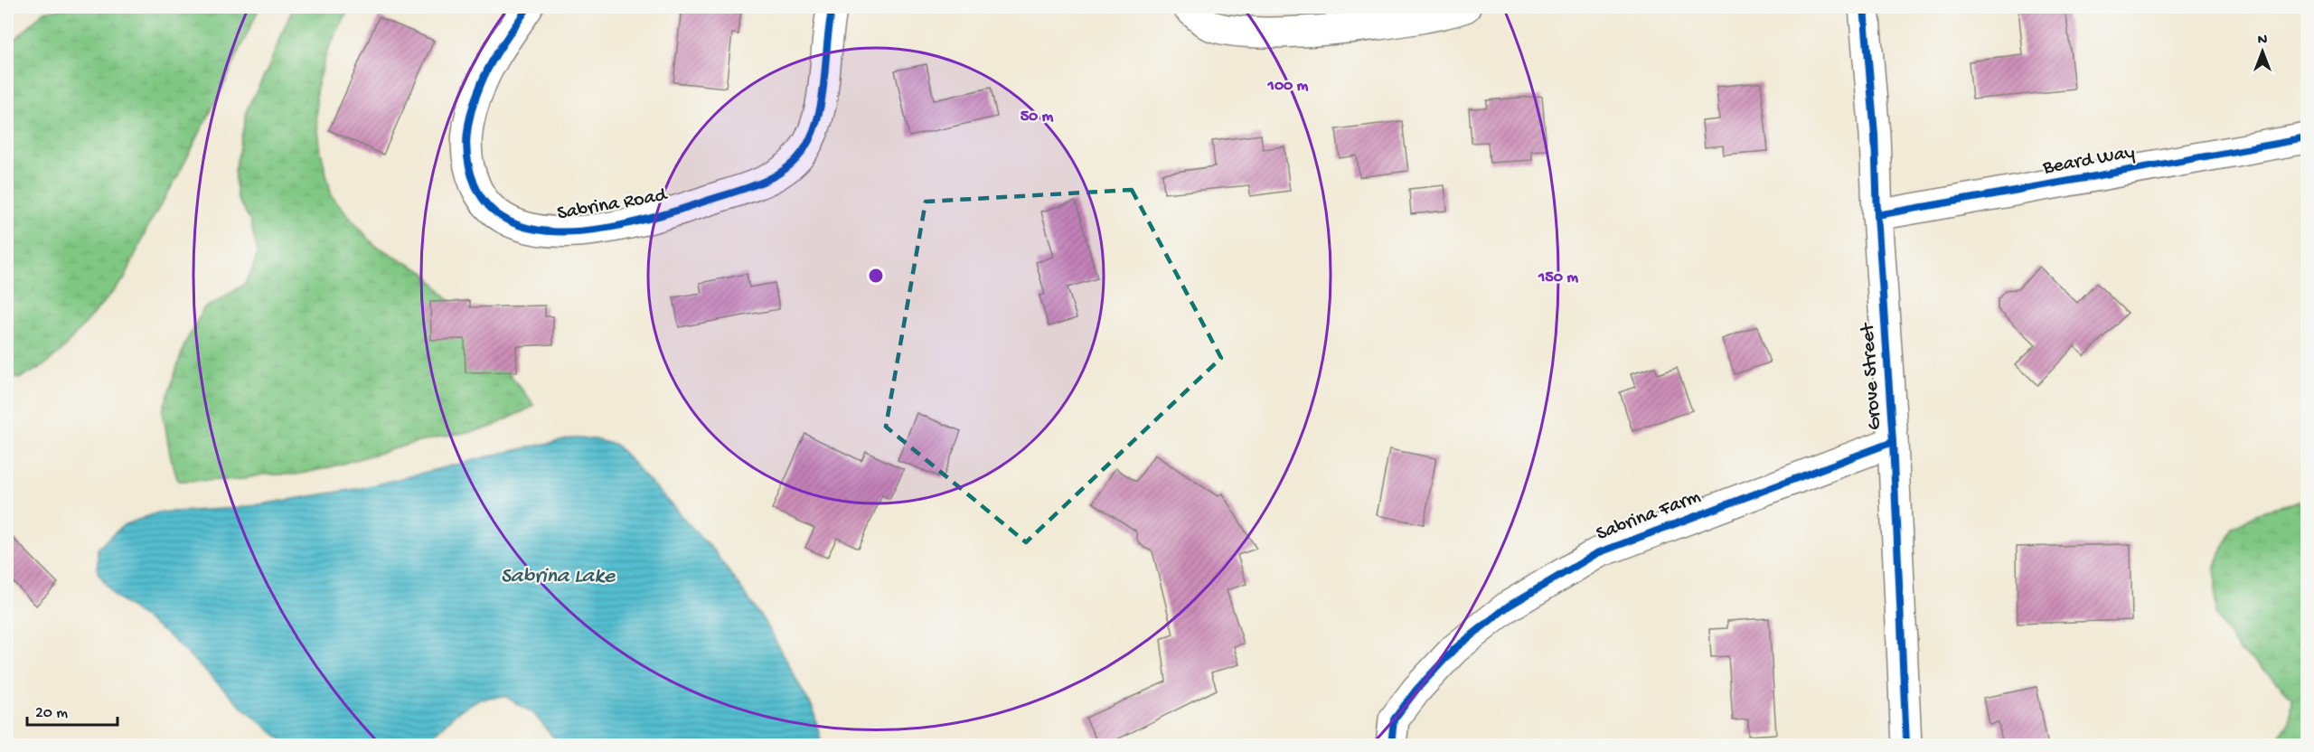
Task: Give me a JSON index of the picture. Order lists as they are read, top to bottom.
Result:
{
  "streets": {
    "street": [
      "Beard Way",
      "Sabrina Road",
      "Grove Street",
      "Sabrina Farm"
    ]
  },
  "crossings": [
    ["Beard Way", "Grove Street"],
    ["Grove Street", "Sabrina Farm"]
  ],
  "water": ["Sabrina Lake"],
  "scale_bar": "20 m",
  "north": "top",
  "rings": ["100 m", "50 m", "150 m"]
}
